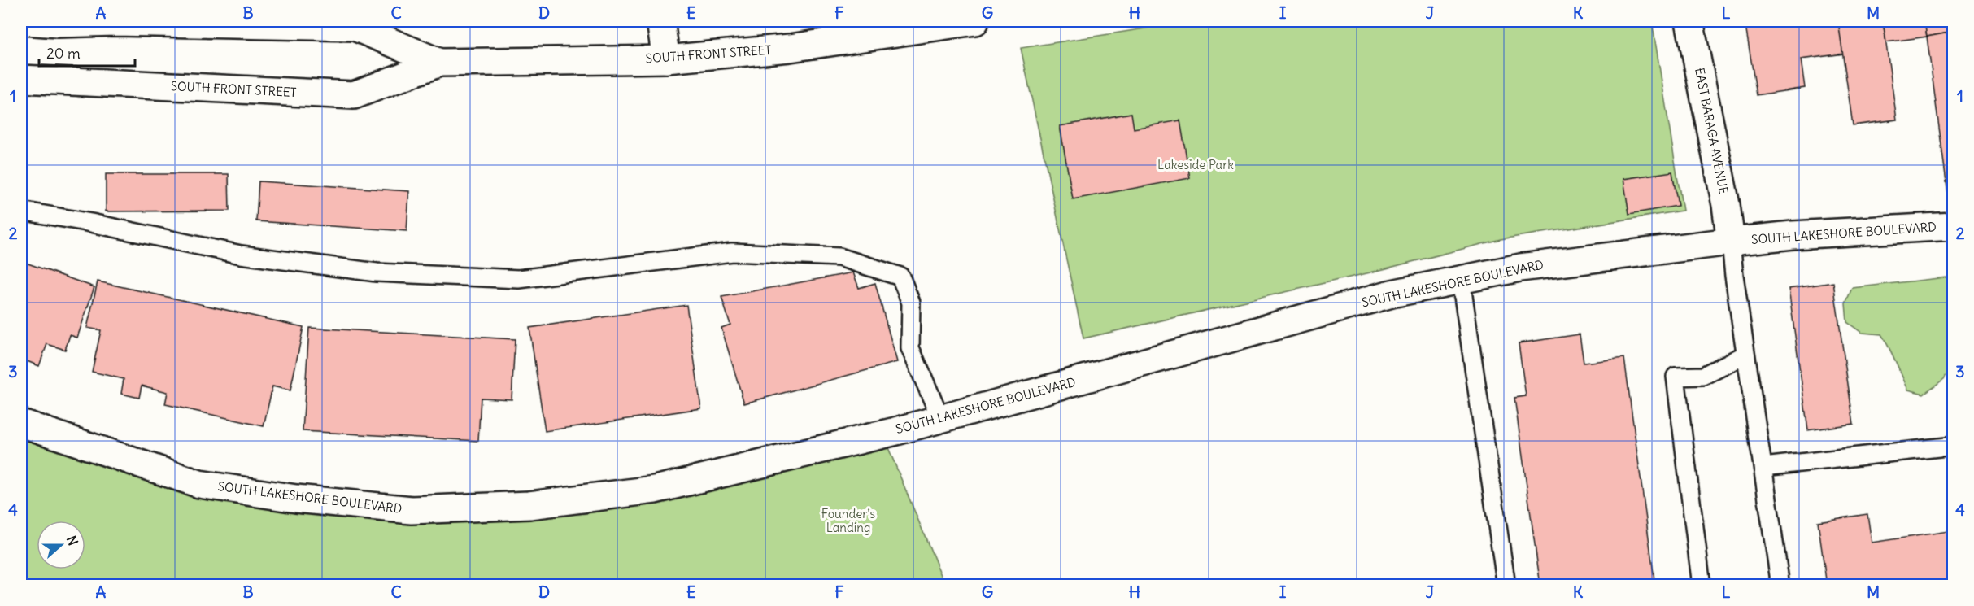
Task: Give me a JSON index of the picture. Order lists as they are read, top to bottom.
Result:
{
  "streets": {
    "street": ["SOUTH FRONT STREET", "EAST BARAGA AVENUE", "SOUTH LAKESHORE BOULEVARD"]
  },
  "crossings": [
    ["EAST BARAGA AVENUE", "SOUTH LAKESHORE BOULEVARD"]
  ],
  "parks": ["Lakeside Park", "Founder's Landing"],
  "scale_bar": "20 m",
  "north": "right",
  "grid": {
    "columns": [
      "A",
      "B",
      "C",
      "D",
      "E",
      "F",
      "G",
      "H",
      "I",
      "J",
      "K",
      "L",
      "M"
    ],
    "rows": [
      "1",
      "2",
      "3",
      "4"
    ]
  }
}
